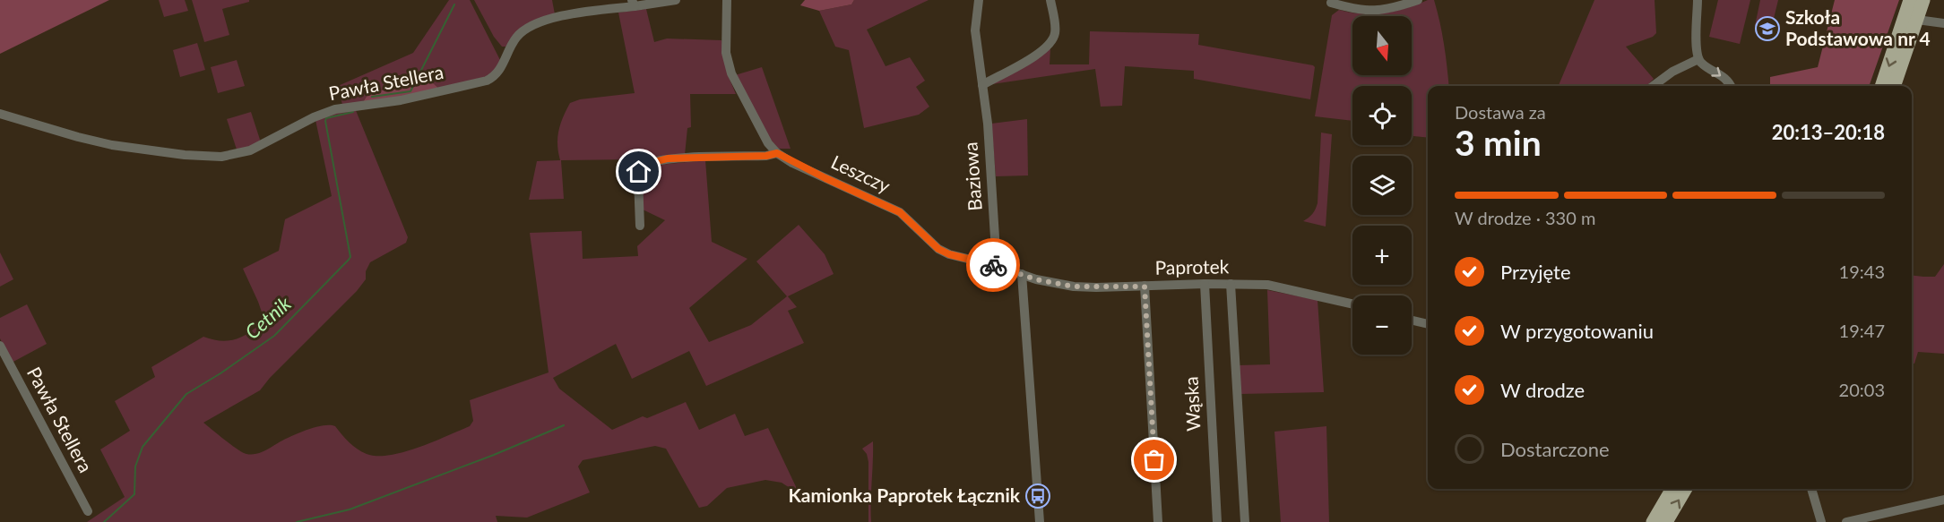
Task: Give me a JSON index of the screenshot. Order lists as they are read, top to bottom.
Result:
{
  "streets": {
    "street": [
      "Pawła Stellera",
      "Leszczy",
      "Baziowa",
      "Paprotek",
      "Wąska"
    ]
  },
  "crossings": [
    ["Leszczy", "Paprotek"],
    ["Baziowa", "Paprotek"],
    ["Paprotek", "Wąska"]
  ],
  "water": ["Cetnik"],
  "places": {
    "school or university": ["Szkoła Podstawowa nr 4"],
    "bus stop": ["Kamionka Paprotek Łącznik"]
  },
  "north": "bottom",
  "page": {
    "map_buttons": ["+", "−"],
    "heading": ["3 min", "Dostawa za", "20:13–20:18"],
    "bar": "W drodze · 330 m",
    "list": [
      ["Przyjęte", "19:43"],
      ["W przygotowaniu", "19:47"],
      ["W drodze", "20:03"],
      "Dostarczone"
    ]
  }
}
